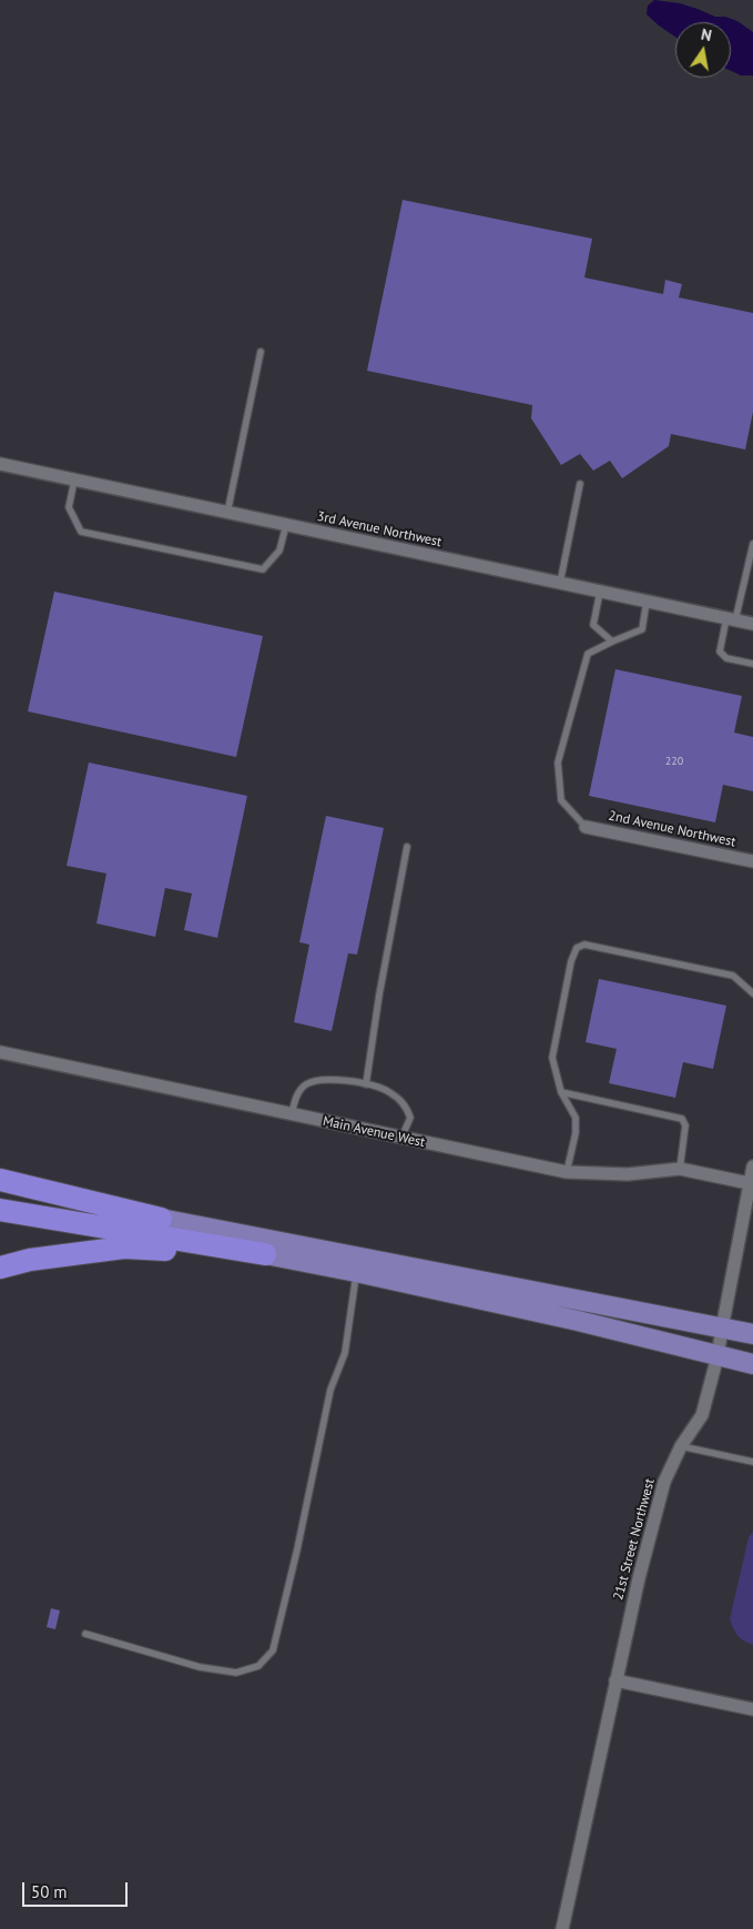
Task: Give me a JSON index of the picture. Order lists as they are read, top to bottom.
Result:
{
  "streets": {
    "street": [
      "3rd Avenue Northwest",
      "2nd Avenue Northwest",
      "Main Avenue West",
      "21st Street Northwest"
    ]
  },
  "crossings": [
    ["Main Avenue West", "21st Street Northwest"]
  ],
  "house_numbers": ["220"],
  "scale_bar": "50 m",
  "north": "top"
}
